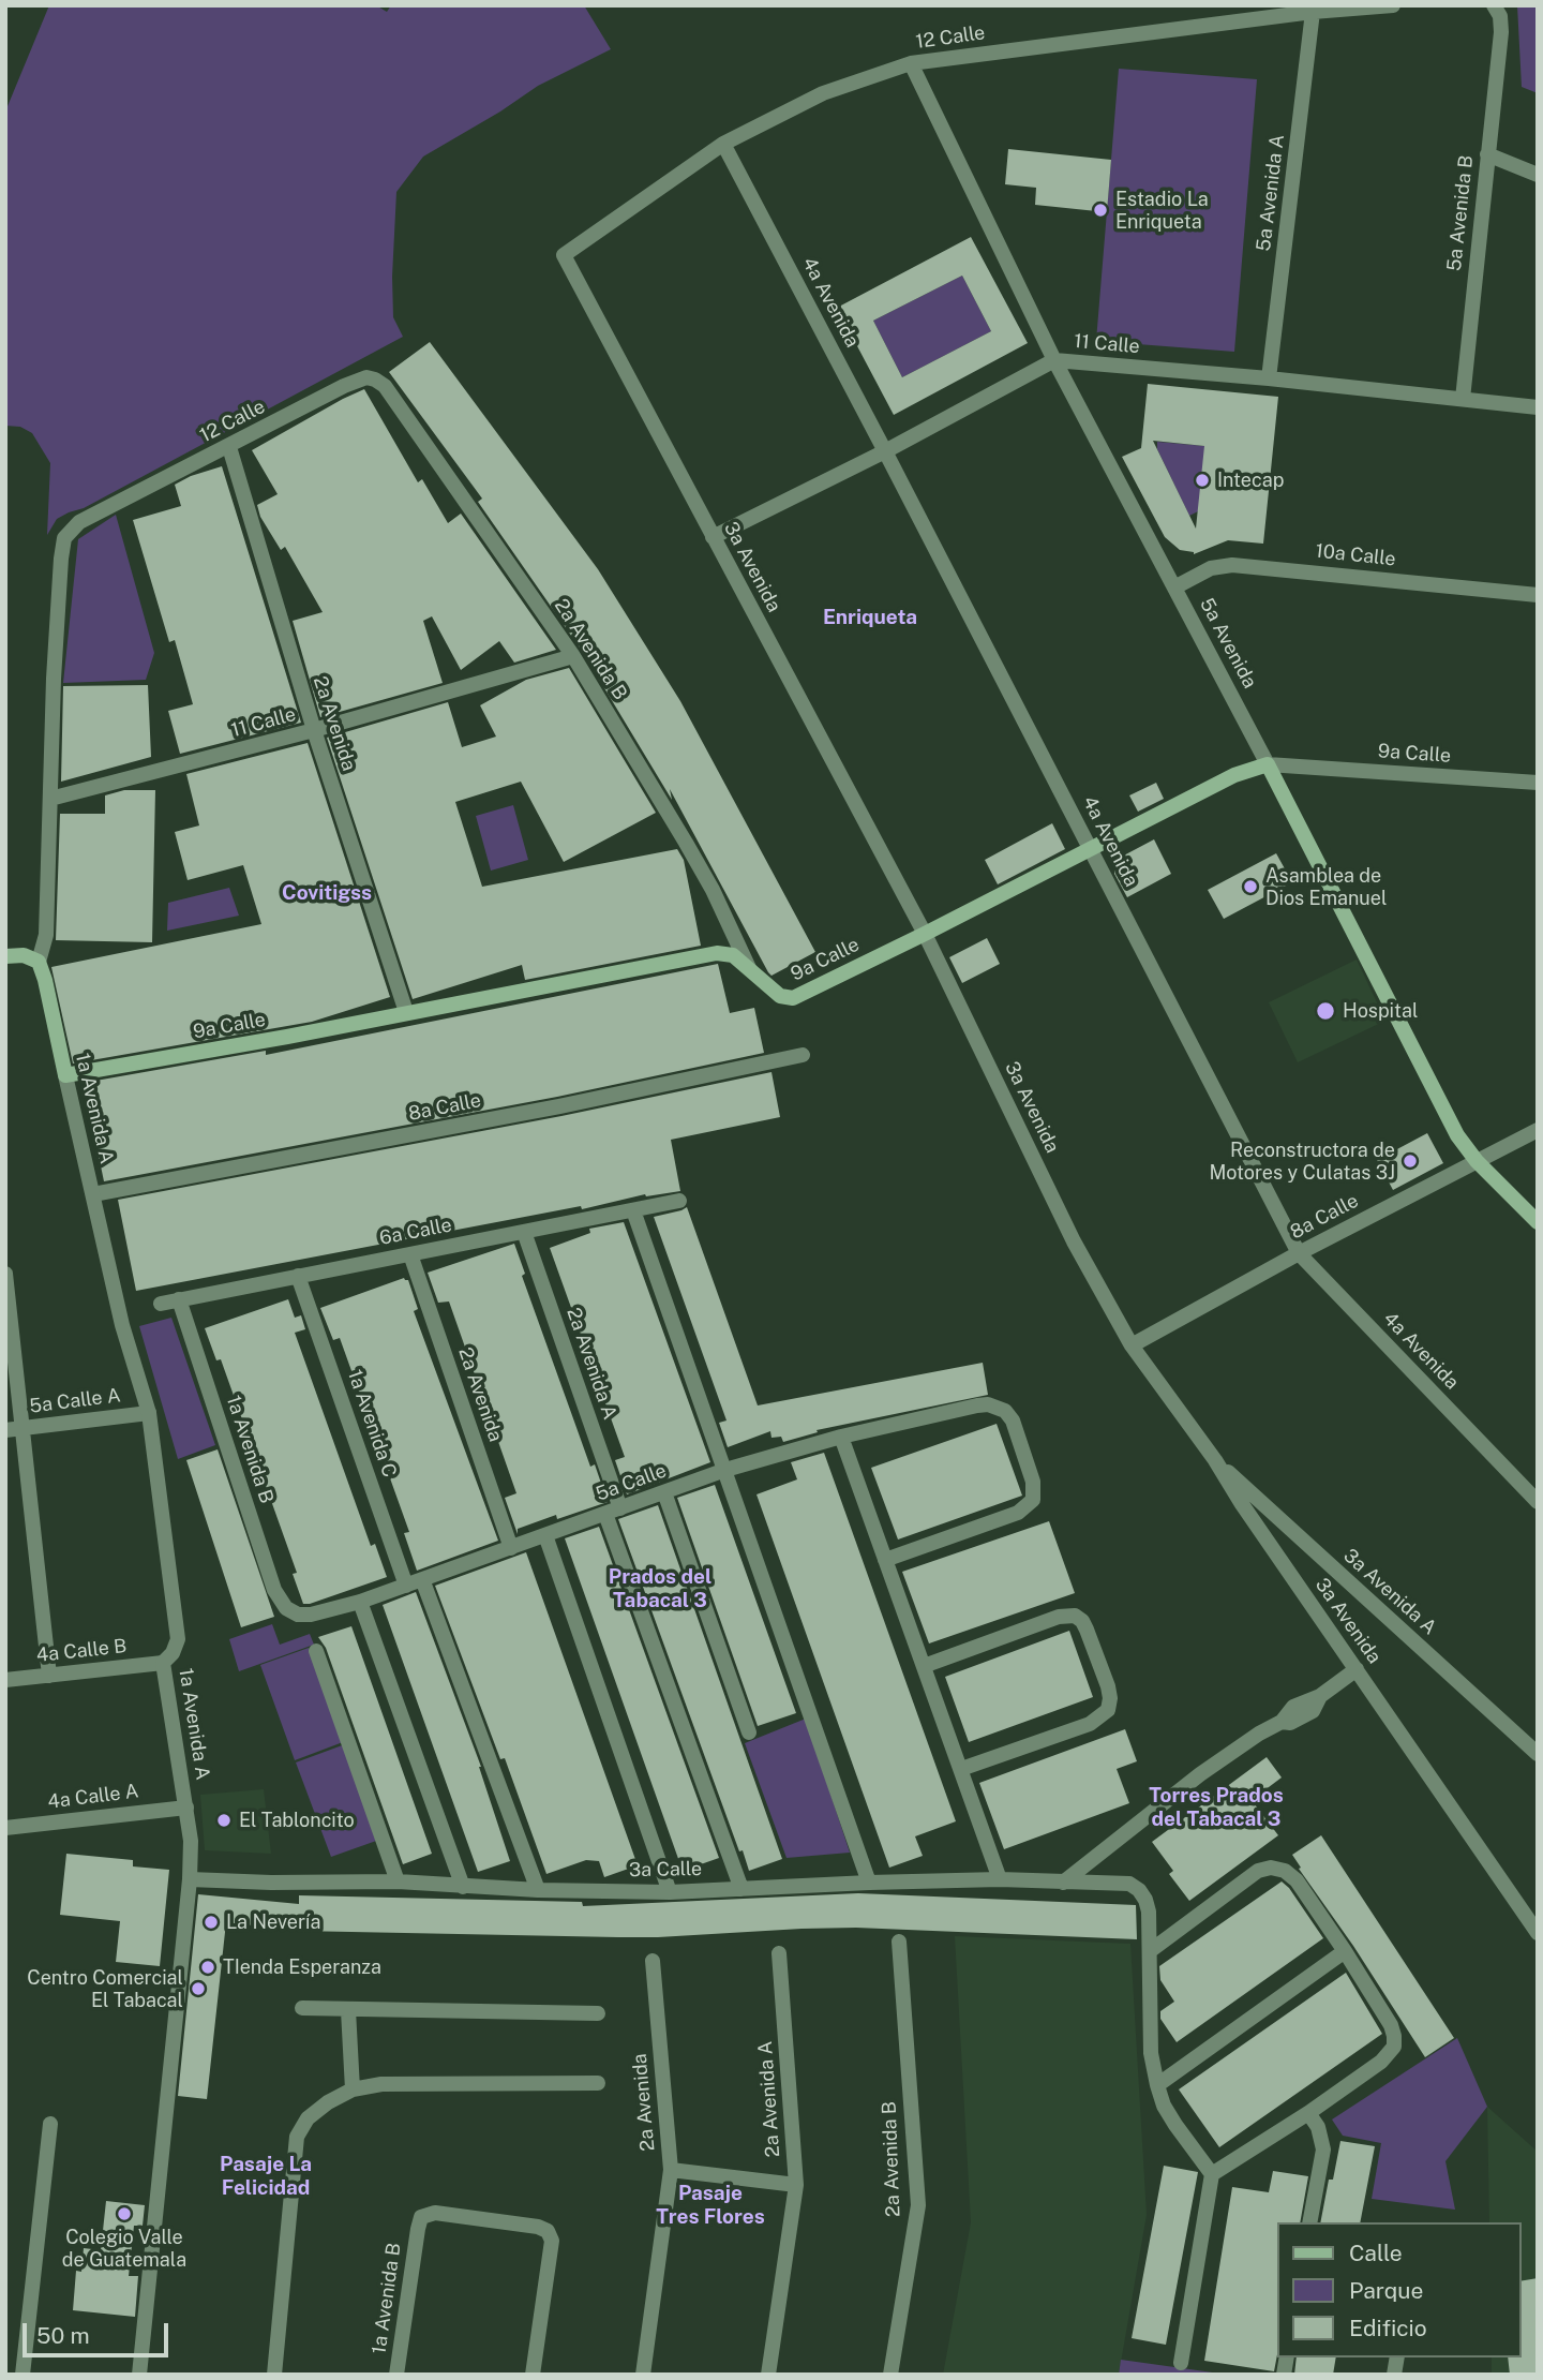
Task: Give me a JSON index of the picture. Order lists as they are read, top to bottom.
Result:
{
  "streets": {
    "main road": ["5a Avenida", "9a Calle", "1a Avenida A"],
    "street": [
      "12 Calle",
      "5a Avenida A",
      "5a Avenida B",
      "4a Avenida",
      "11 Calle",
      "10a Calle",
      "3a Avenida",
      "2a Avenida B",
      "2a Avenida",
      "8a Calle",
      "6a Calle",
      "2a Avenida A",
      "5a Calle A",
      "1a Avenida C",
      "1a Avenida B",
      "5a Calle",
      "3a Avenida A",
      "4a Calle B",
      "4a Calle A",
      "3a Calle"
    ]
  },
  "crossings": [
    ["12 Calle", "5a Avenida A"],
    ["12 Calle", "4a Avenida"],
    ["12 Calle", "3a Avenida"],
    ["12 Calle", "5a Avenida"],
    ["12 Calle", "2a Avenida B"],
    ["12 Calle", "2a Avenida"],
    ["12 Calle", "1a Avenida A"],
    ["5a Avenida A", "11 Calle"],
    ["5a Avenida B", "11 Calle"],
    ["4a Avenida", "11 Calle"],
    ["4a Avenida", "9a Calle"],
    ["4a Avenida", "8a Calle"],
    ["11 Calle", "3a Avenida"],
    ["11 Calle", "5a Avenida"],
    ["11 Calle", "2a Avenida B"],
    ["11 Calle", "2a Avenida"],
    ["11 Calle", "1a Avenida A"],
    ["10a Calle", "5a Avenida"],
    ["3a Avenida", "9a Calle"],
    ["3a Avenida", "8a Calle"],
    ["3a Avenida", "3a Avenida A"],
    ["5a Avenida", "9a Calle"],
    ["5a Avenida", "8a Calle"],
    ["2a Avenida B", "9a Calle"],
    ["2a Avenida", "9a Calle"],
    ["2a Avenida", "6a Calle"],
    ["2a Avenida", "5a Calle"],
    ["9a Calle", "1a Avenida A"],
    ["8a Calle", "1a Avenida A"],
    ["1a Avenida A", "5a Calle A"],
    ["1a Avenida A", "4a Calle B"],
    ["1a Avenida A", "4a Calle A"],
    ["1a Avenida A", "3a Calle"],
    ["6a Calle", "2a Avenida A"],
    ["6a Calle", "1a Avenida C"],
    ["6a Calle", "1a Avenida B"],
    ["2a Avenida A", "5a Calle"],
    ["2a Avenida A", "3a Calle"],
    ["1a Avenida C", "5a Calle"],
    ["1a Avenida B", "5a Calle"]
  ],
  "districts": [
    "Enriqueta",
    "Covitigss",
    "Prados del Tabacal 3",
    "Torres Prados del Tabacal 3",
    "Pasaje La Felicidad",
    "Pasaje Tres Flores"
  ],
  "places": [
    "Estadio La Enriqueta",
    "Intecap",
    "Asamblea de Dios Emanuel",
    "Hospital",
    "Reconstructora de Motores y Culatas 3J",
    "El Tabloncito",
    "La Nevería",
    "TIenda Esperanza",
    "Centro Comercial El Tabacal",
    "Colegio Valle de Guatemala"
  ],
  "legend": ["Calle", "Parque", "Edificio"],
  "scale_bar": "50 m"
}
